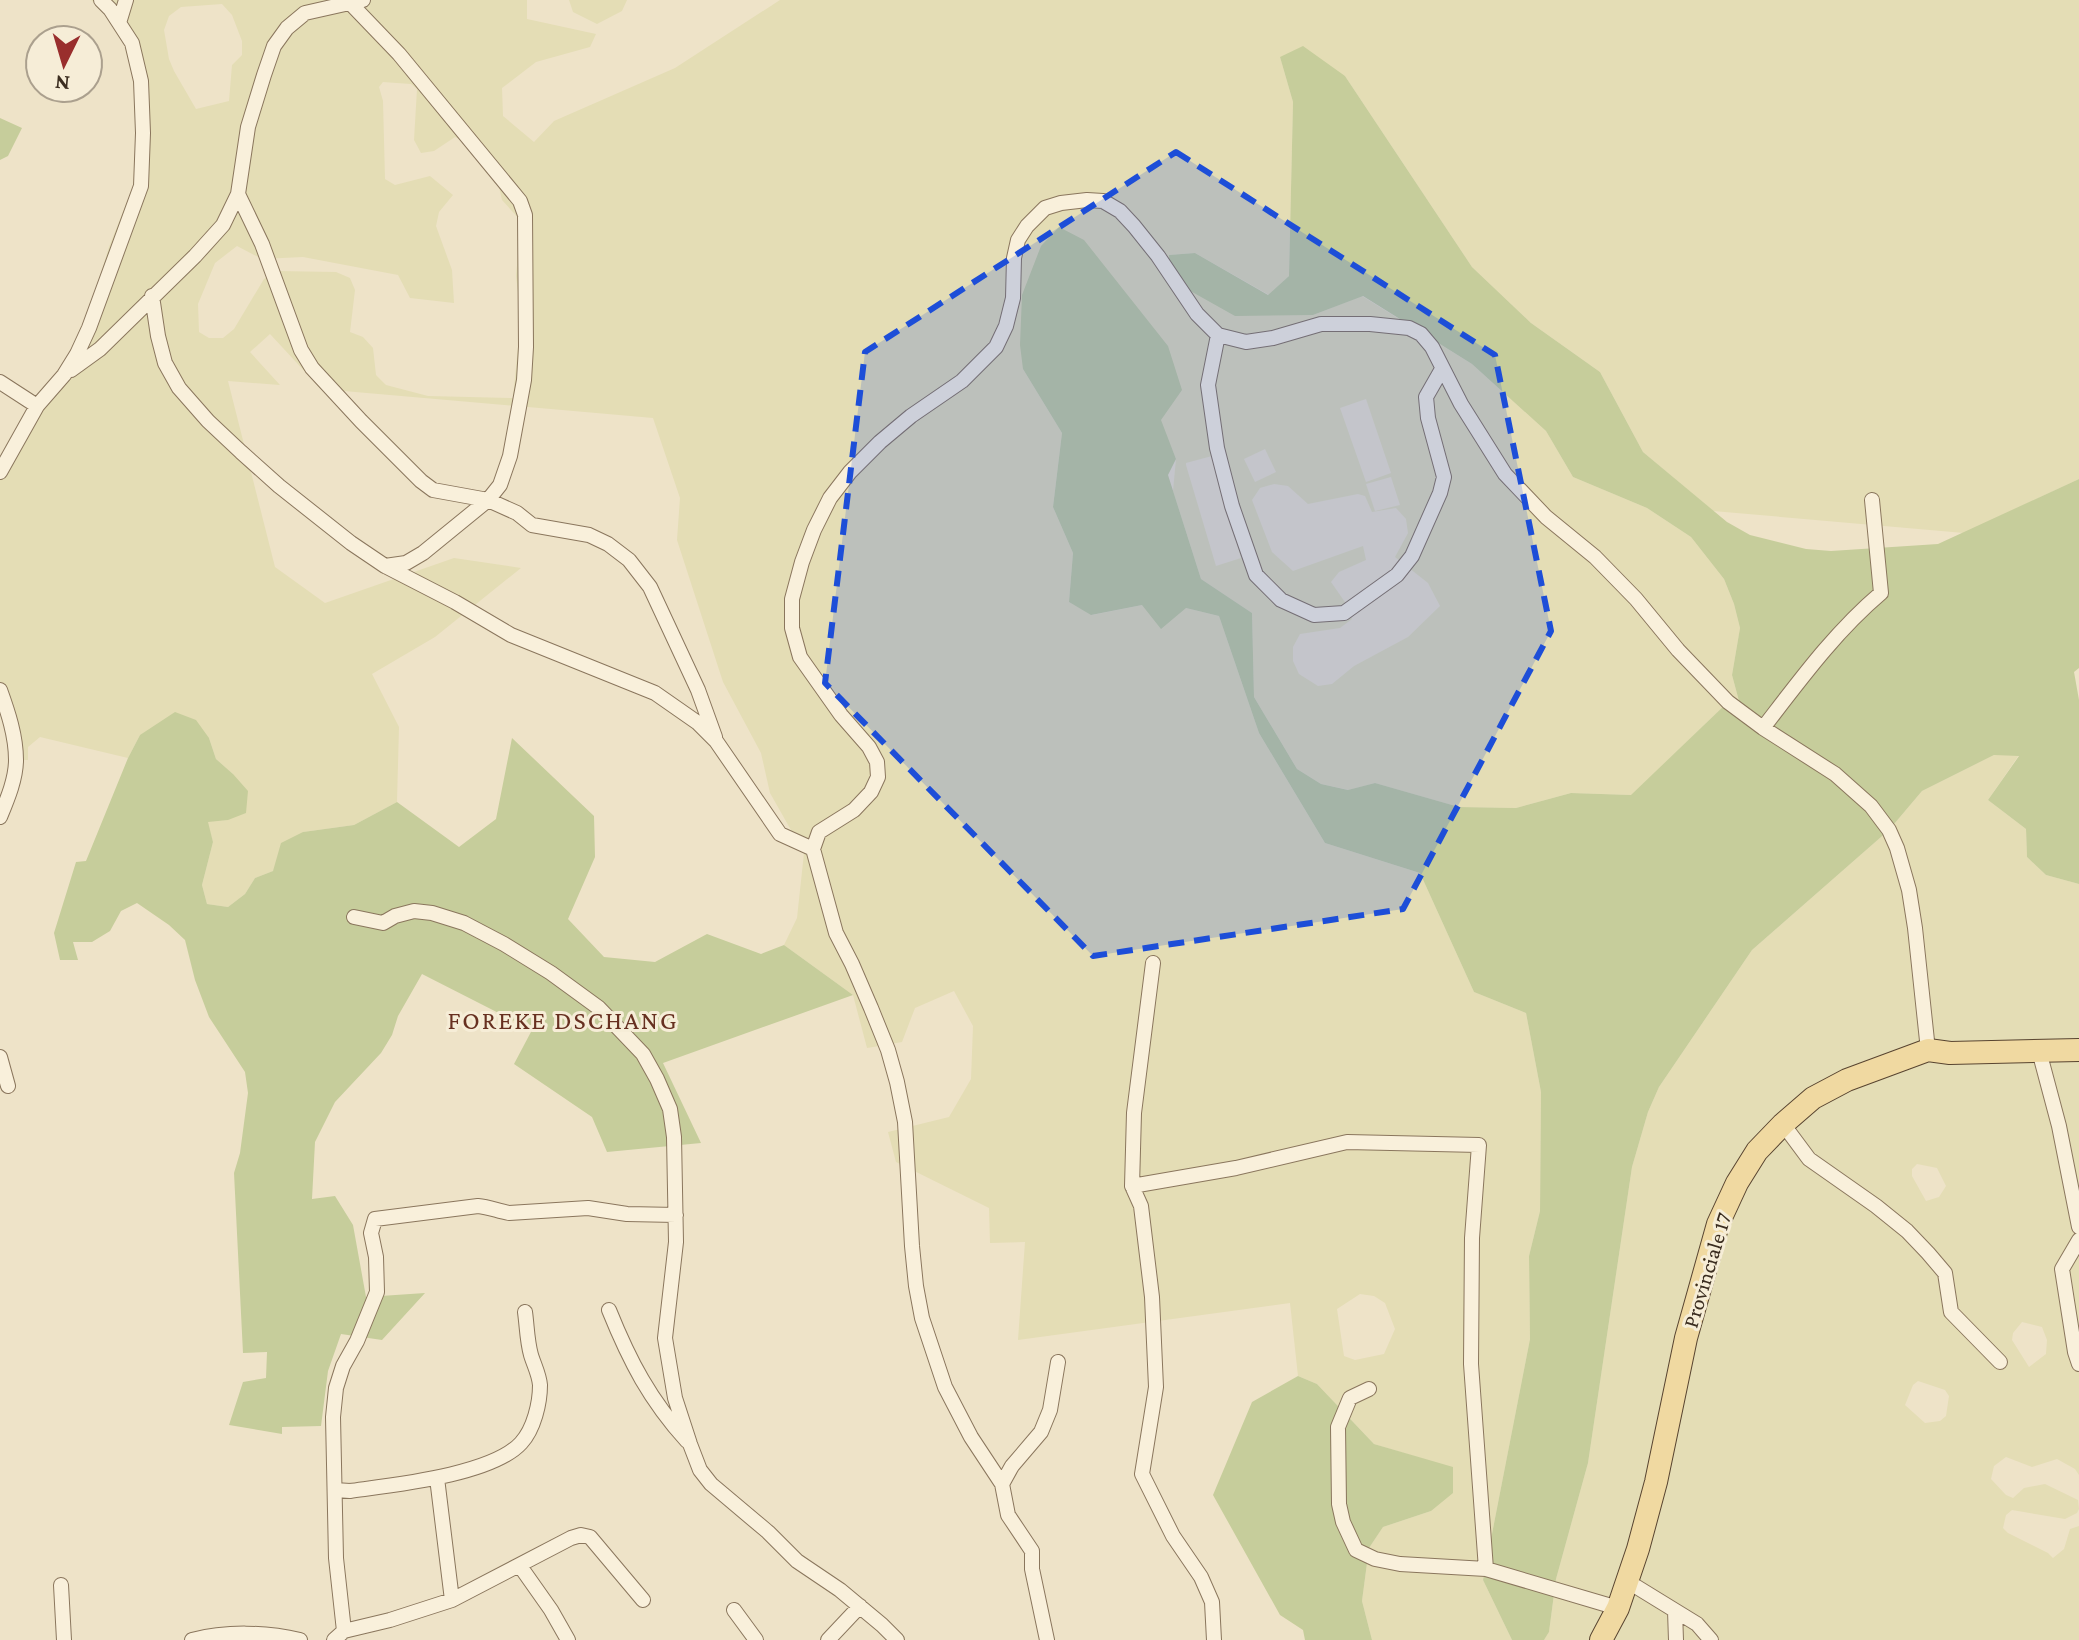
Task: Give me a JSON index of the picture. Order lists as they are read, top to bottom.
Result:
{
  "streets": {
    "main road": ["Provinciale 17"]
  },
  "districts": ["FOREKE DSCHANG"],
  "north": "bottom"
}
